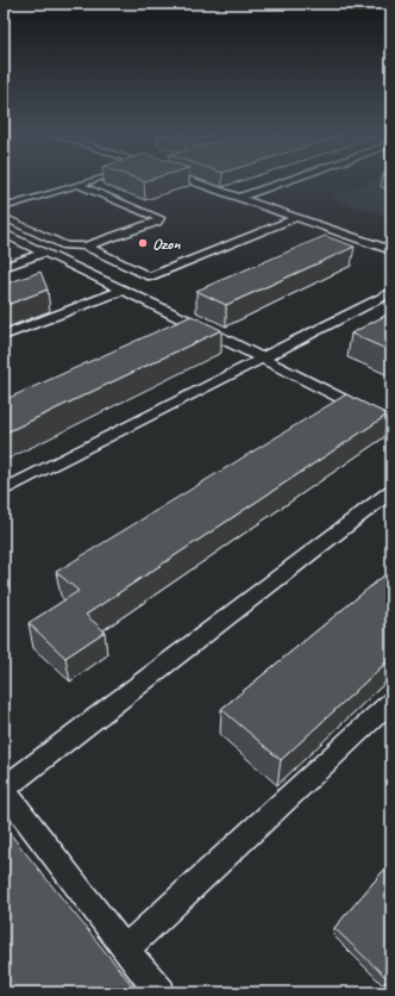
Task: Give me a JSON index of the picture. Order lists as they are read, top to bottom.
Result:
{
  "places": ["Ozon"]
}
